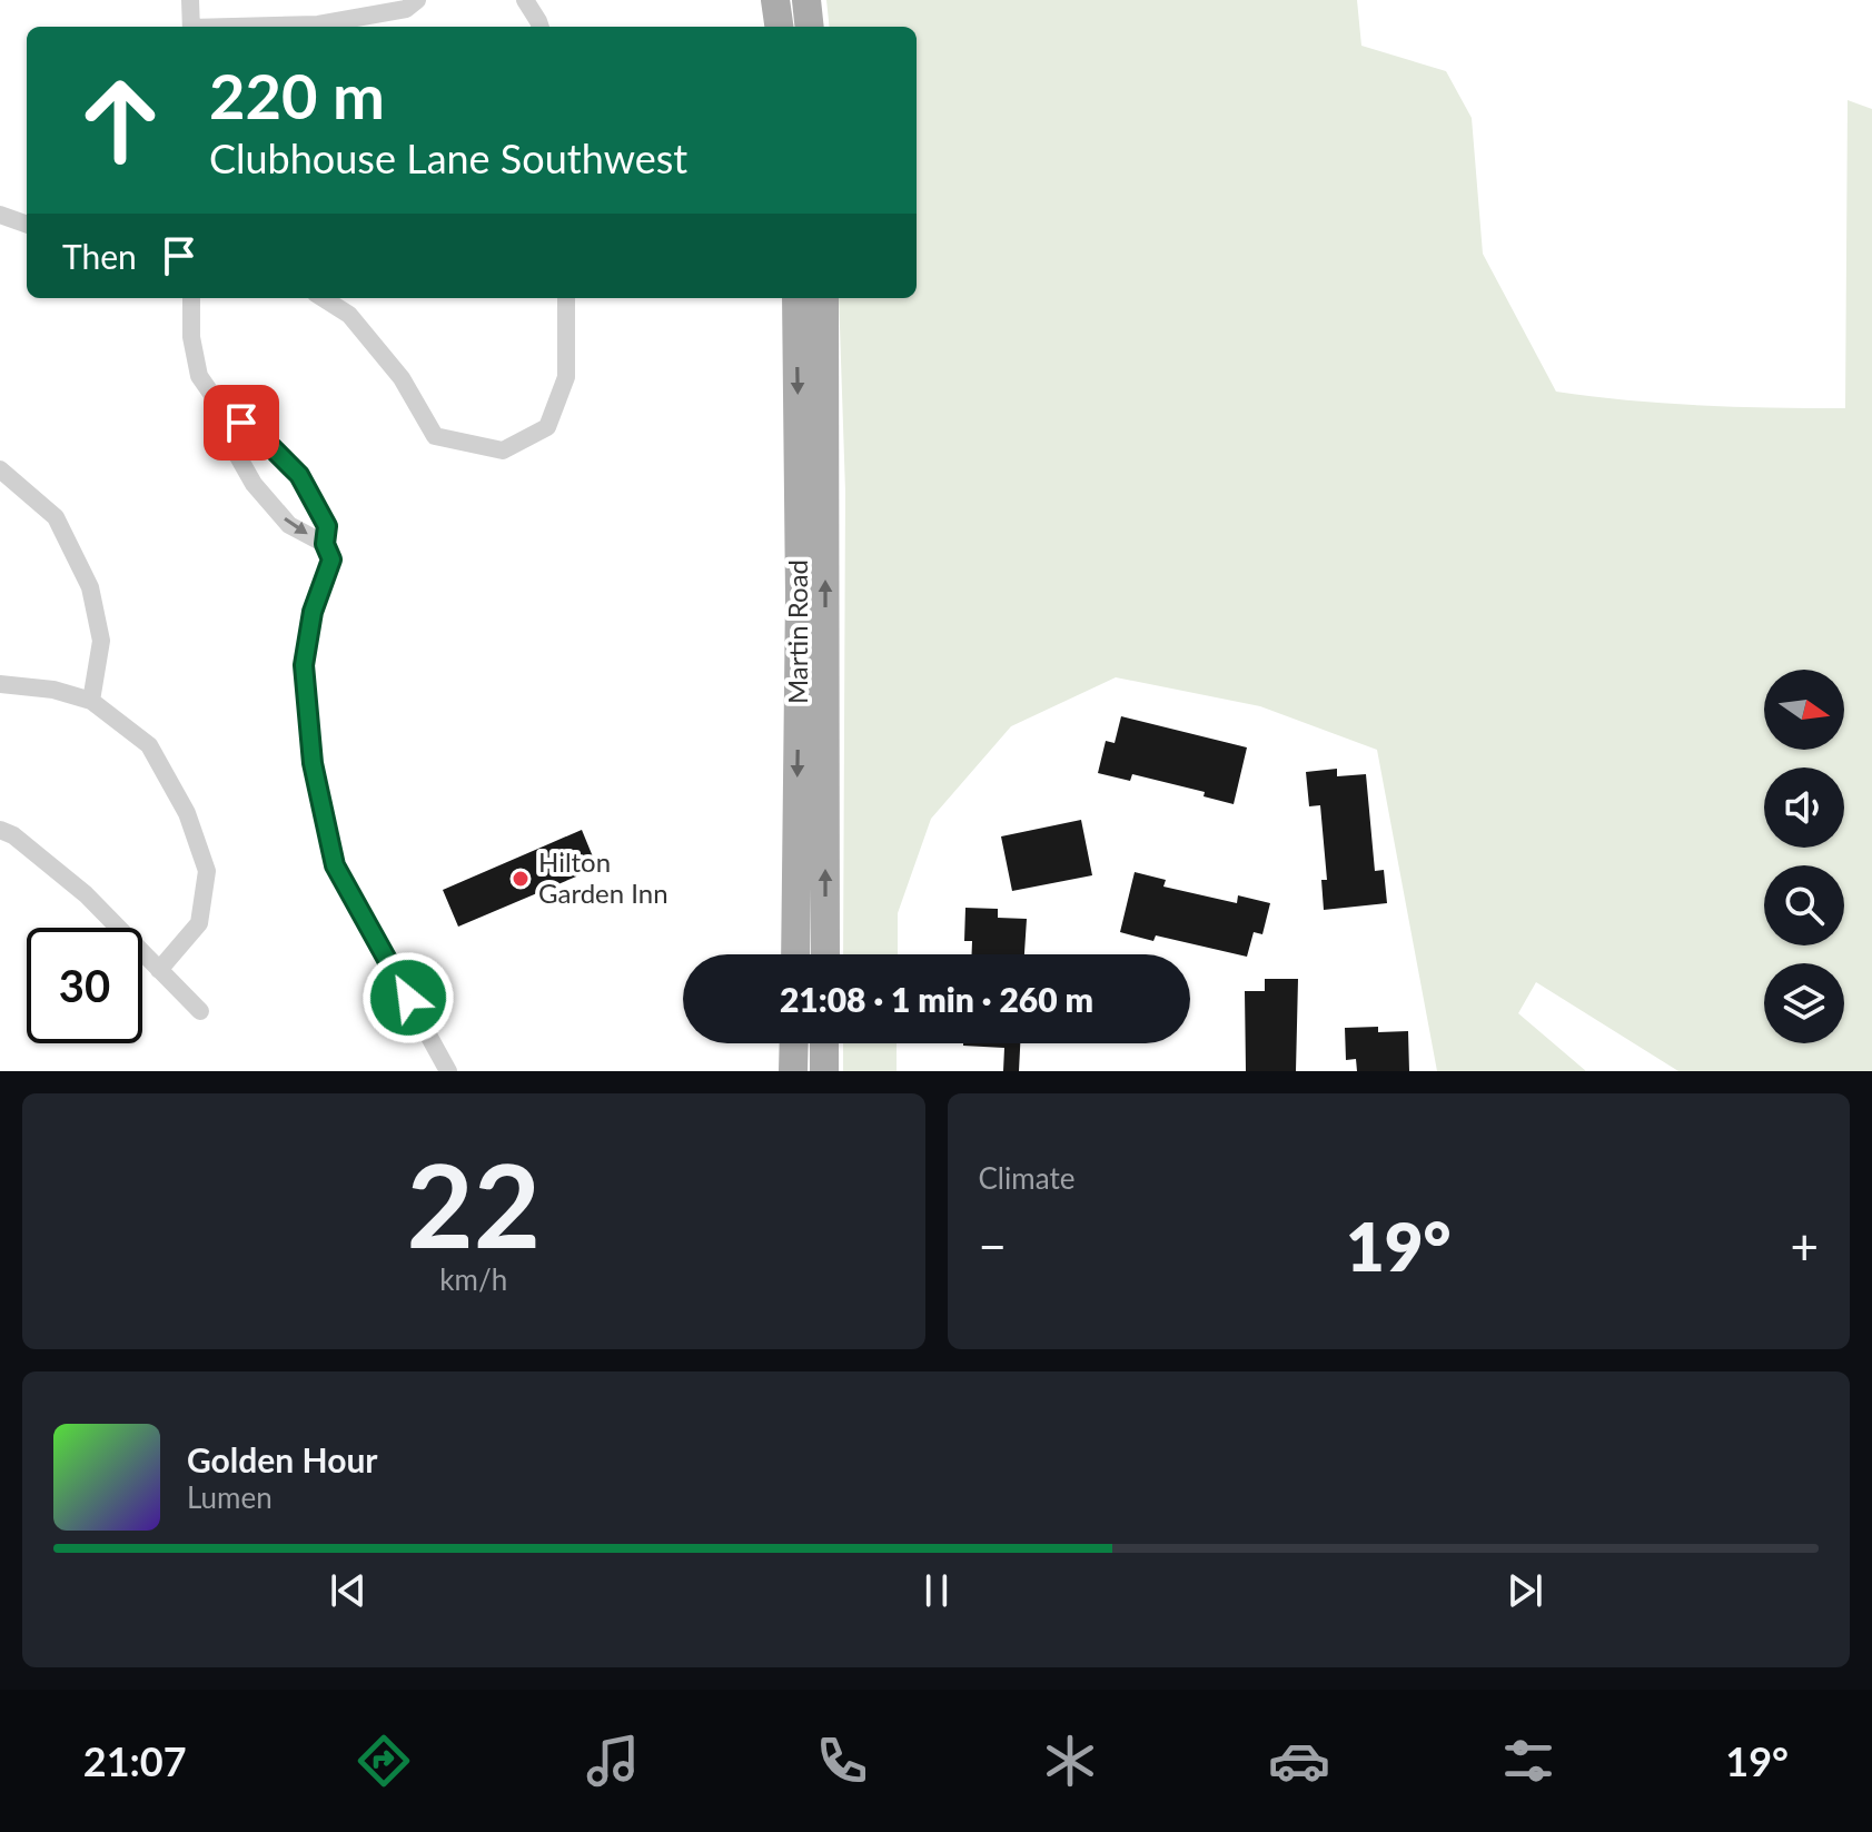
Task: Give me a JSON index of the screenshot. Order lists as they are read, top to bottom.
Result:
{
  "streets": {
    "main road": ["Martin Road"]
  },
  "places": ["Hilton Garden Inn"],
  "north": "right",
  "page": {
    "turn": ["220 m", "Clubhouse Lane Southwest"],
    "then": "Then",
    "limit": "30",
    "trip": "21:08 · 1 min · 260 m",
    "tile": [
      ["22", "km/h"],
      "Climate"
    ],
    "heat": ["−", "19°", "+"],
    "song": ["Golden Hour", "Lumen"],
    "tabs": ["21:07", "19°"]
  }
}
